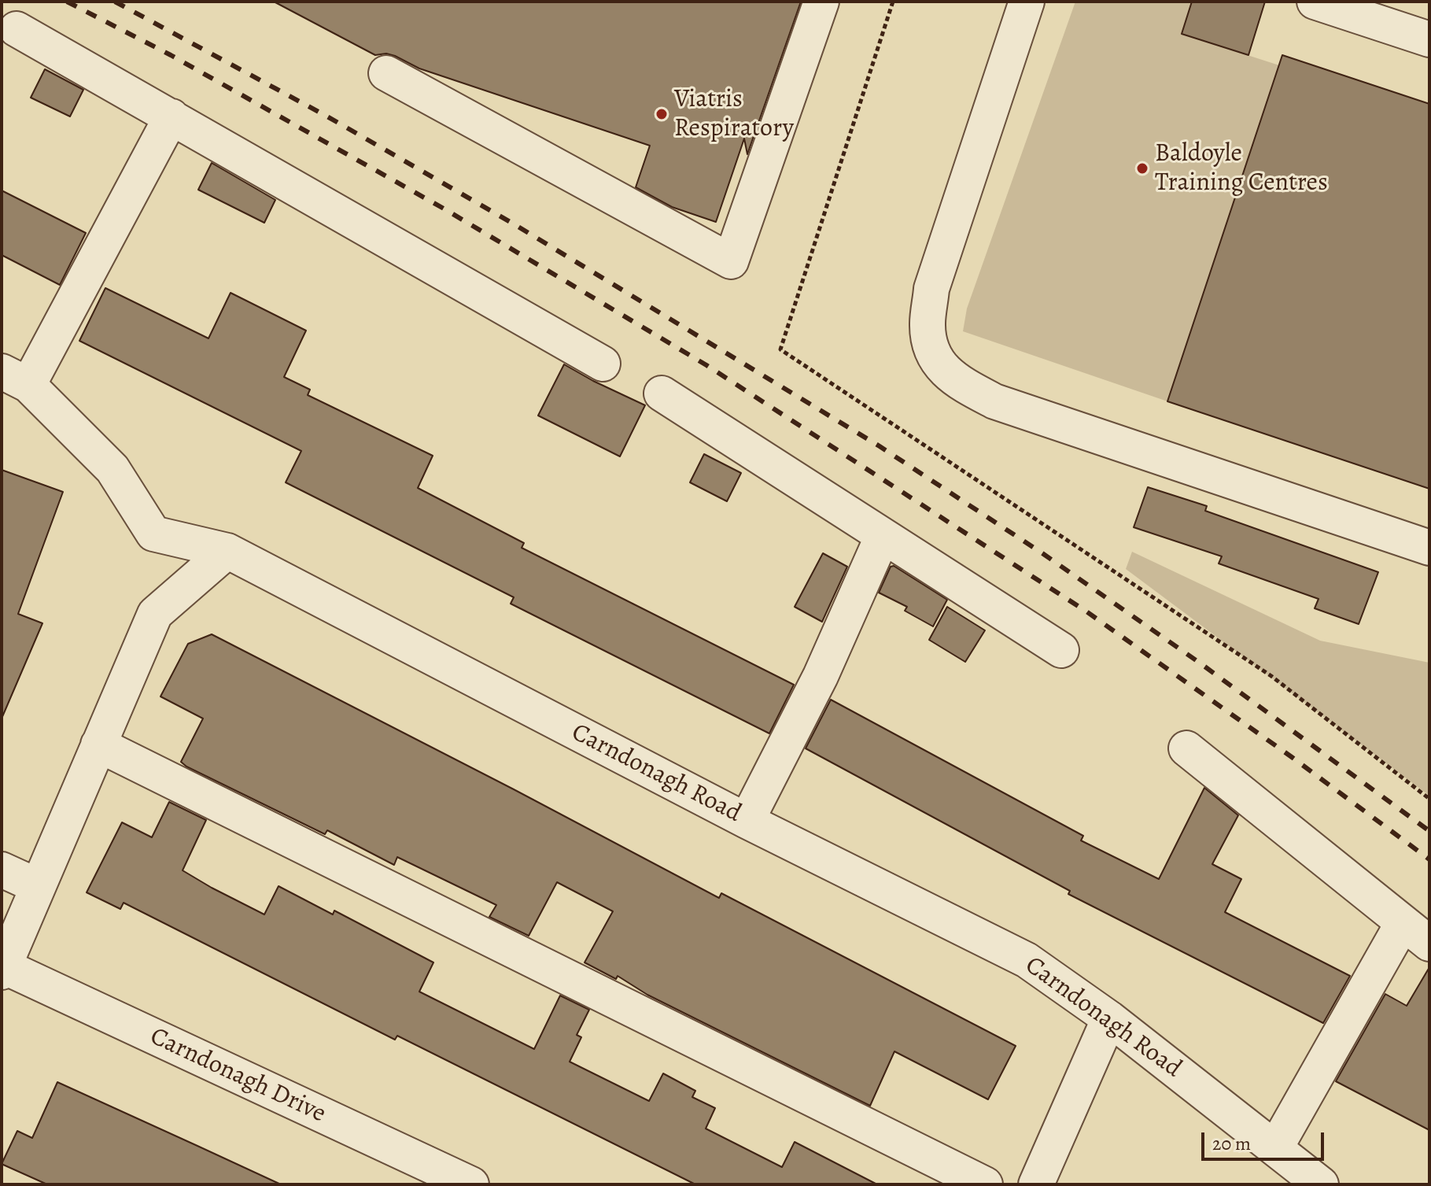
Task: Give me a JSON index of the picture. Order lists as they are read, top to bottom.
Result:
{
  "streets": {
    "street": ["Carndonagh Road", "Carndonagh Drive"]
  },
  "crossings": [
    ["Carndonagh Road", "Carndonagh Drive"]
  ],
  "places": ["Viatris Respiratory", "Baldoyle Training Centres"],
  "scale_bar": "20 m"
}
